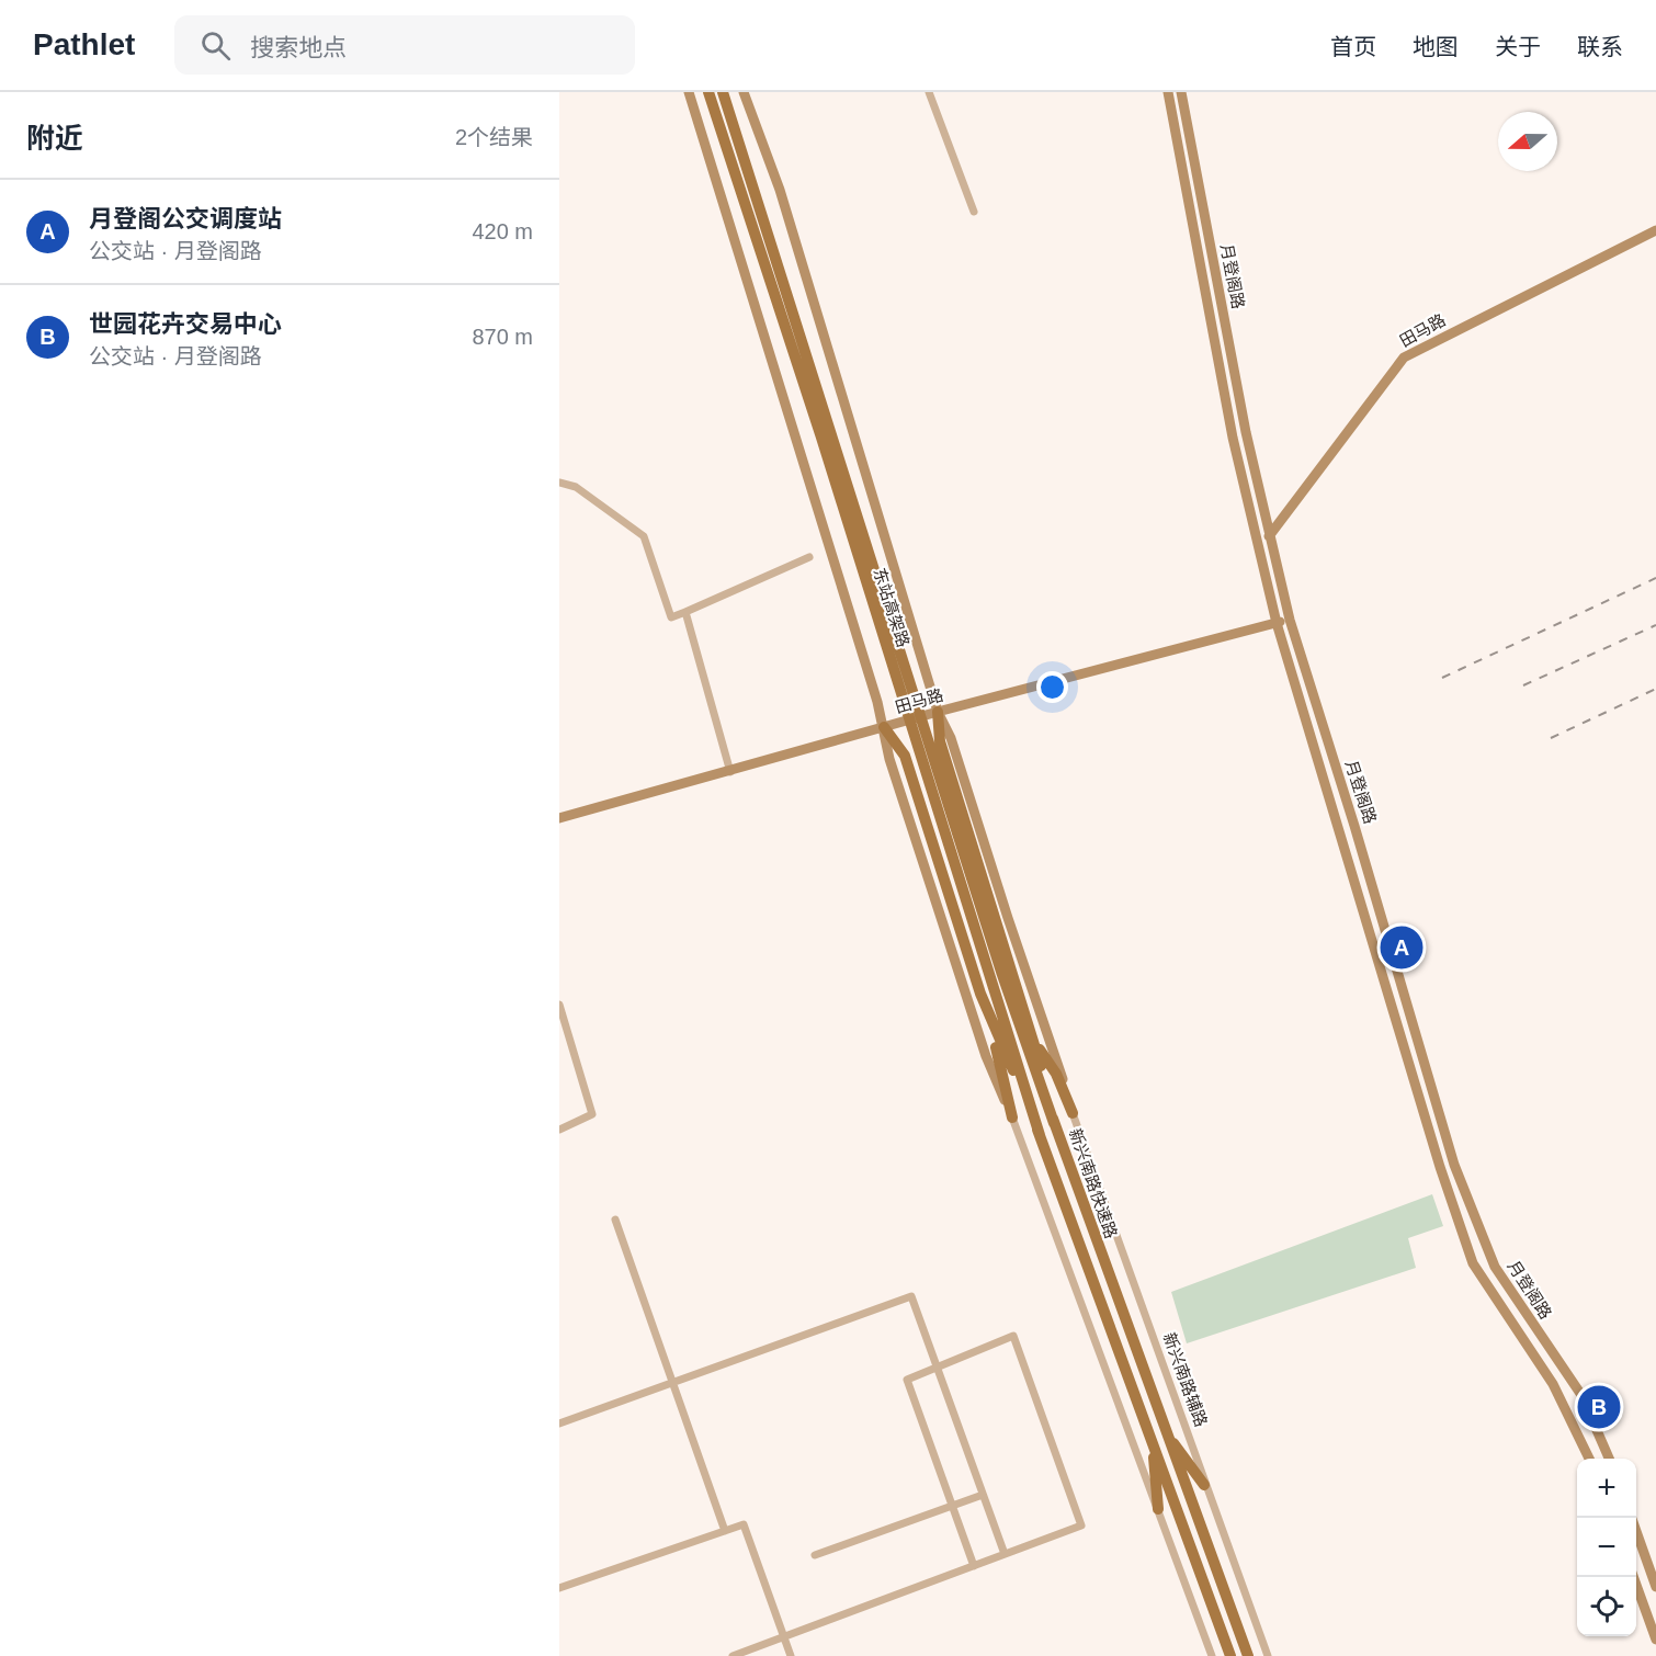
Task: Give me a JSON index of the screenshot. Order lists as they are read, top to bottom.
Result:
{
  "streets": {
    "main road": [
      "月登阁路",
      "田马路",
      "东站高架路",
      "新兴南路快速路"
    ],
    "street": ["新兴南路辅路"]
  },
  "crossings": [
    ["月登阁路", "田马路"],
    ["田马路", "新兴南路快速路"],
    ["东站高架路", "新兴南路快速路"]
  ],
  "north": "left",
  "page": {
    "header": "Pathlet",
    "search": "搜索地点",
    "nav": [
      "首页",
      "地图",
      "关于",
      "联系"
    ],
    "heading": ["附近", "2个结果"],
    "list": [
      {
        "mark": "A",
        "name": "月登阁公交调度站",
        "note": "公交站 · 月登阁路",
        "value": "420 m"
      },
      {
        "mark": "B",
        "name": "世园花卉交易中心",
        "note": "公交站 · 月登阁路",
        "value": "870 m"
      }
    ],
    "pins": ["A", "B"],
    "map_buttons": ["+", "−"]
  }
}
